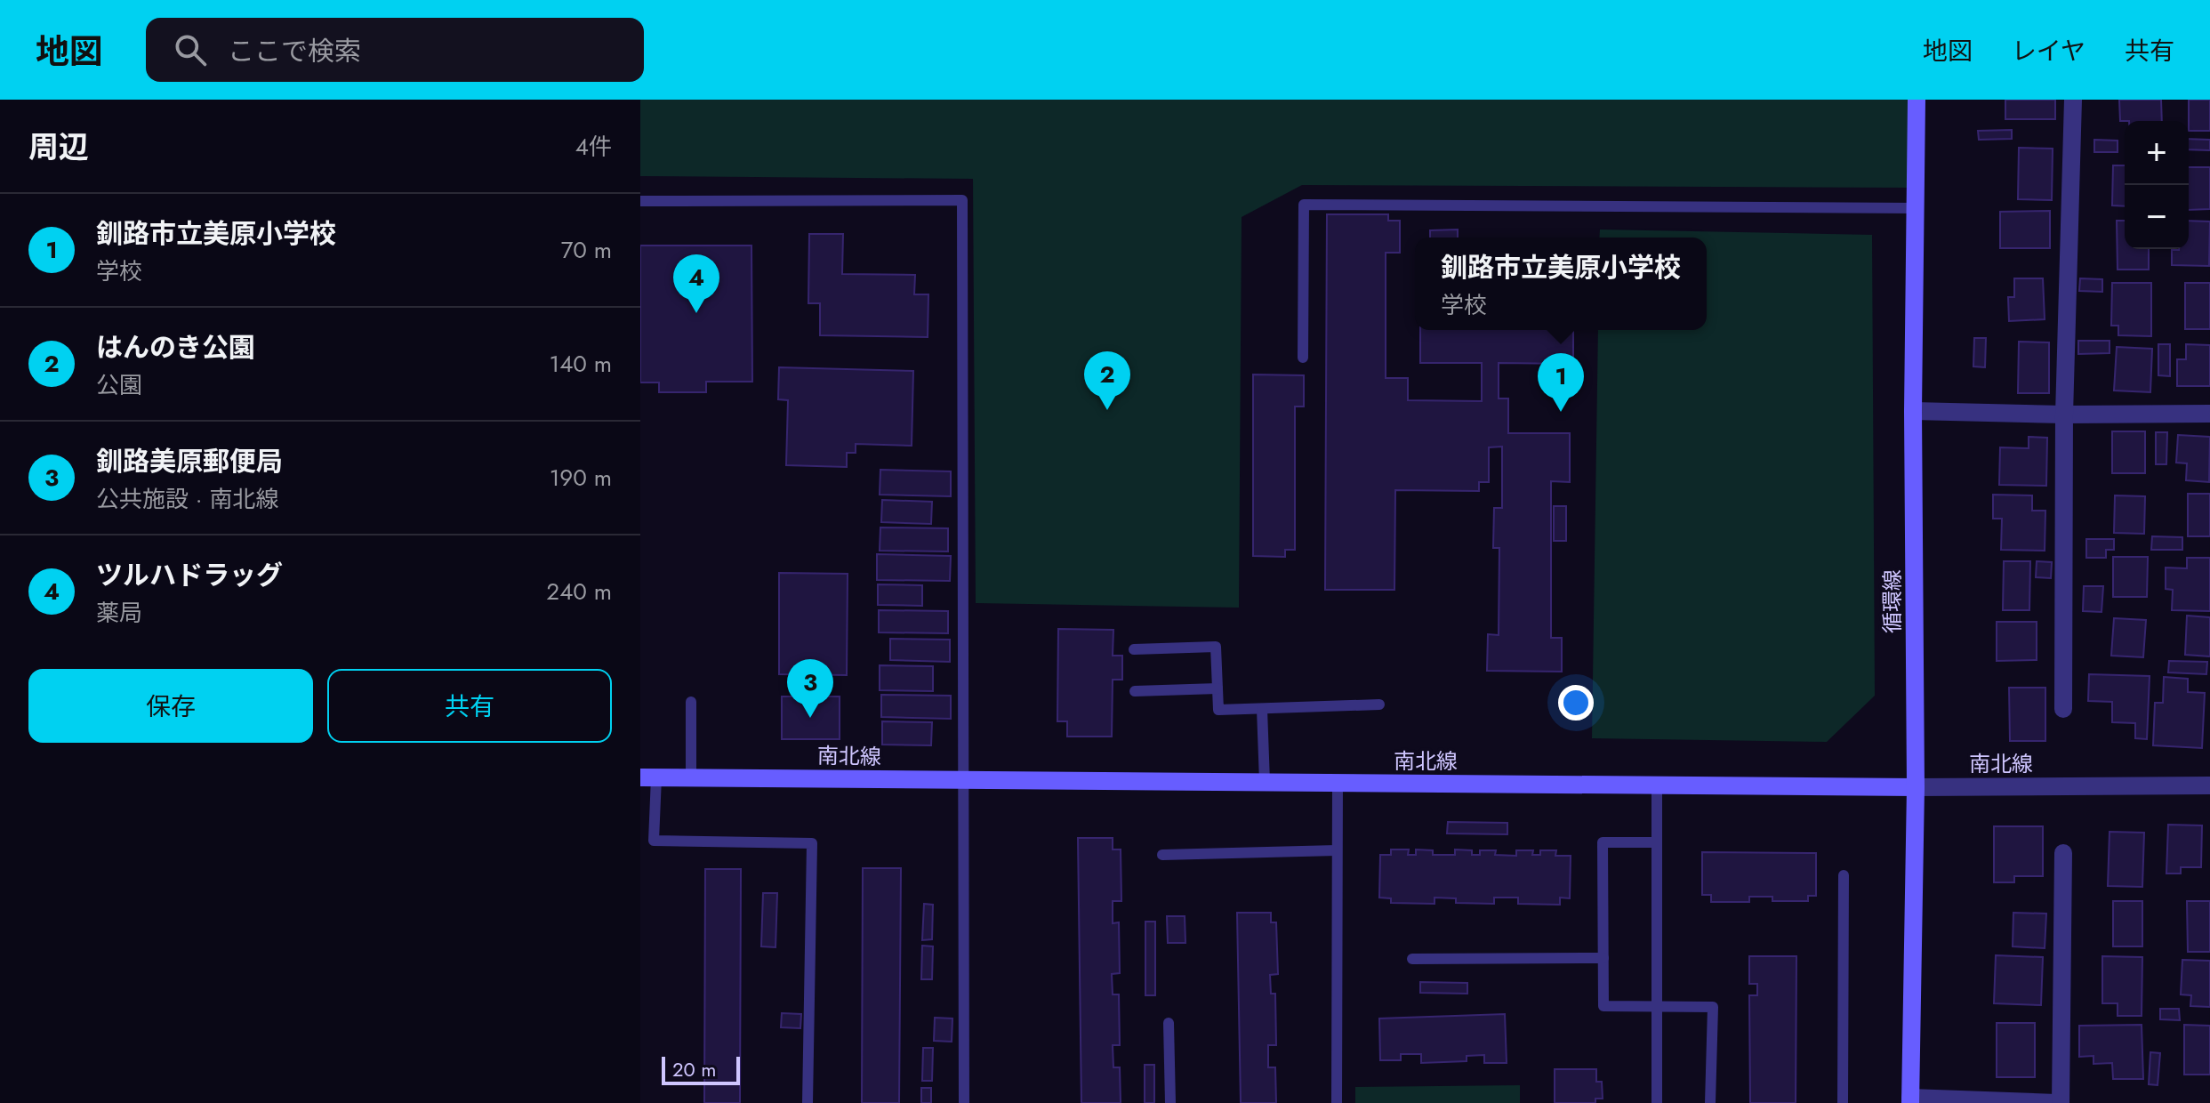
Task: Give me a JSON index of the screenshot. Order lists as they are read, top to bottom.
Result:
{
  "streets": {
    "street": ["循環線", "南北線"]
  },
  "crossings": [
    ["循環線", "南北線"]
  ],
  "scale_bar": "20 m",
  "page": {
    "header": "地図",
    "search": "ここで検索",
    "nav": ["地図", "レイヤ", "共有"],
    "heading": ["周辺", "4件"],
    "map_buttons": ["+", "−"],
    "list": [
      {
        "mark": "1",
        "name": "釧路市立美原小学校",
        "note": "学校",
        "value": "70 m"
      },
      {
        "mark": "2",
        "name": "はんのき公園",
        "note": "公園",
        "value": "140 m"
      },
      {
        "mark": "3",
        "name": "釧路美原郵便局",
        "note": "公共施設 · 南北線",
        "value": "190 m"
      },
      {
        "mark": "4",
        "name": "ツルハドラッグ",
        "note": "薬局",
        "value": "240 m"
      }
    ],
    "popup": ["釧路市立美原小学校", "学校"],
    "pins": [
      "4",
      "2",
      "1",
      "3"
    ],
    "buttons": ["保存", "共有"],
    "scale": "20 m"
  }
}
